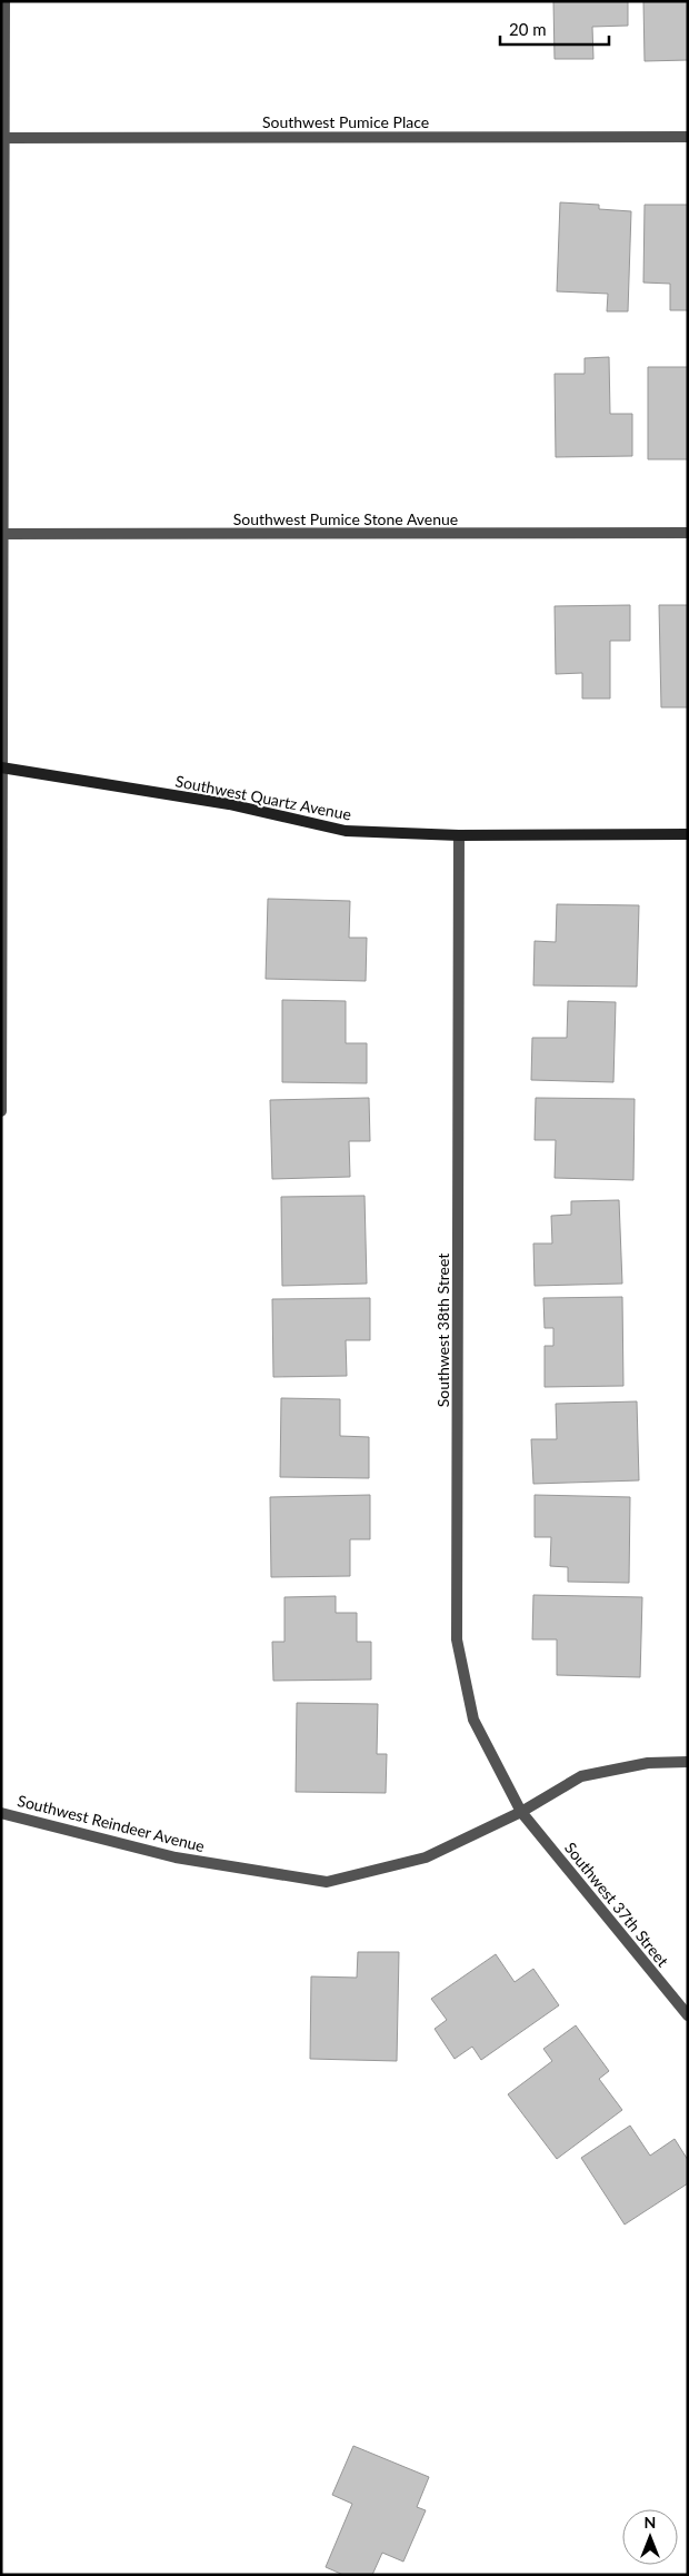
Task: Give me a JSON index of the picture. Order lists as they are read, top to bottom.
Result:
{
  "streets": {
    "street": [
      "Southwest Pumice Place",
      "Southwest Pumice Stone Avenue",
      "Southwest Quartz Avenue",
      "Southwest 38th Street",
      "Southwest Reindeer Avenue",
      "Southwest 37th Street"
    ]
  },
  "crossings": [
    ["Southwest Quartz Avenue", "Southwest 38th Street"],
    ["Southwest 38th Street", "Southwest Reindeer Avenue"],
    ["Southwest 38th Street", "Southwest 37th Street"],
    ["Southwest Reindeer Avenue", "Southwest 37th Street"]
  ],
  "scale_bar": "20 m",
  "north": "top"
}
